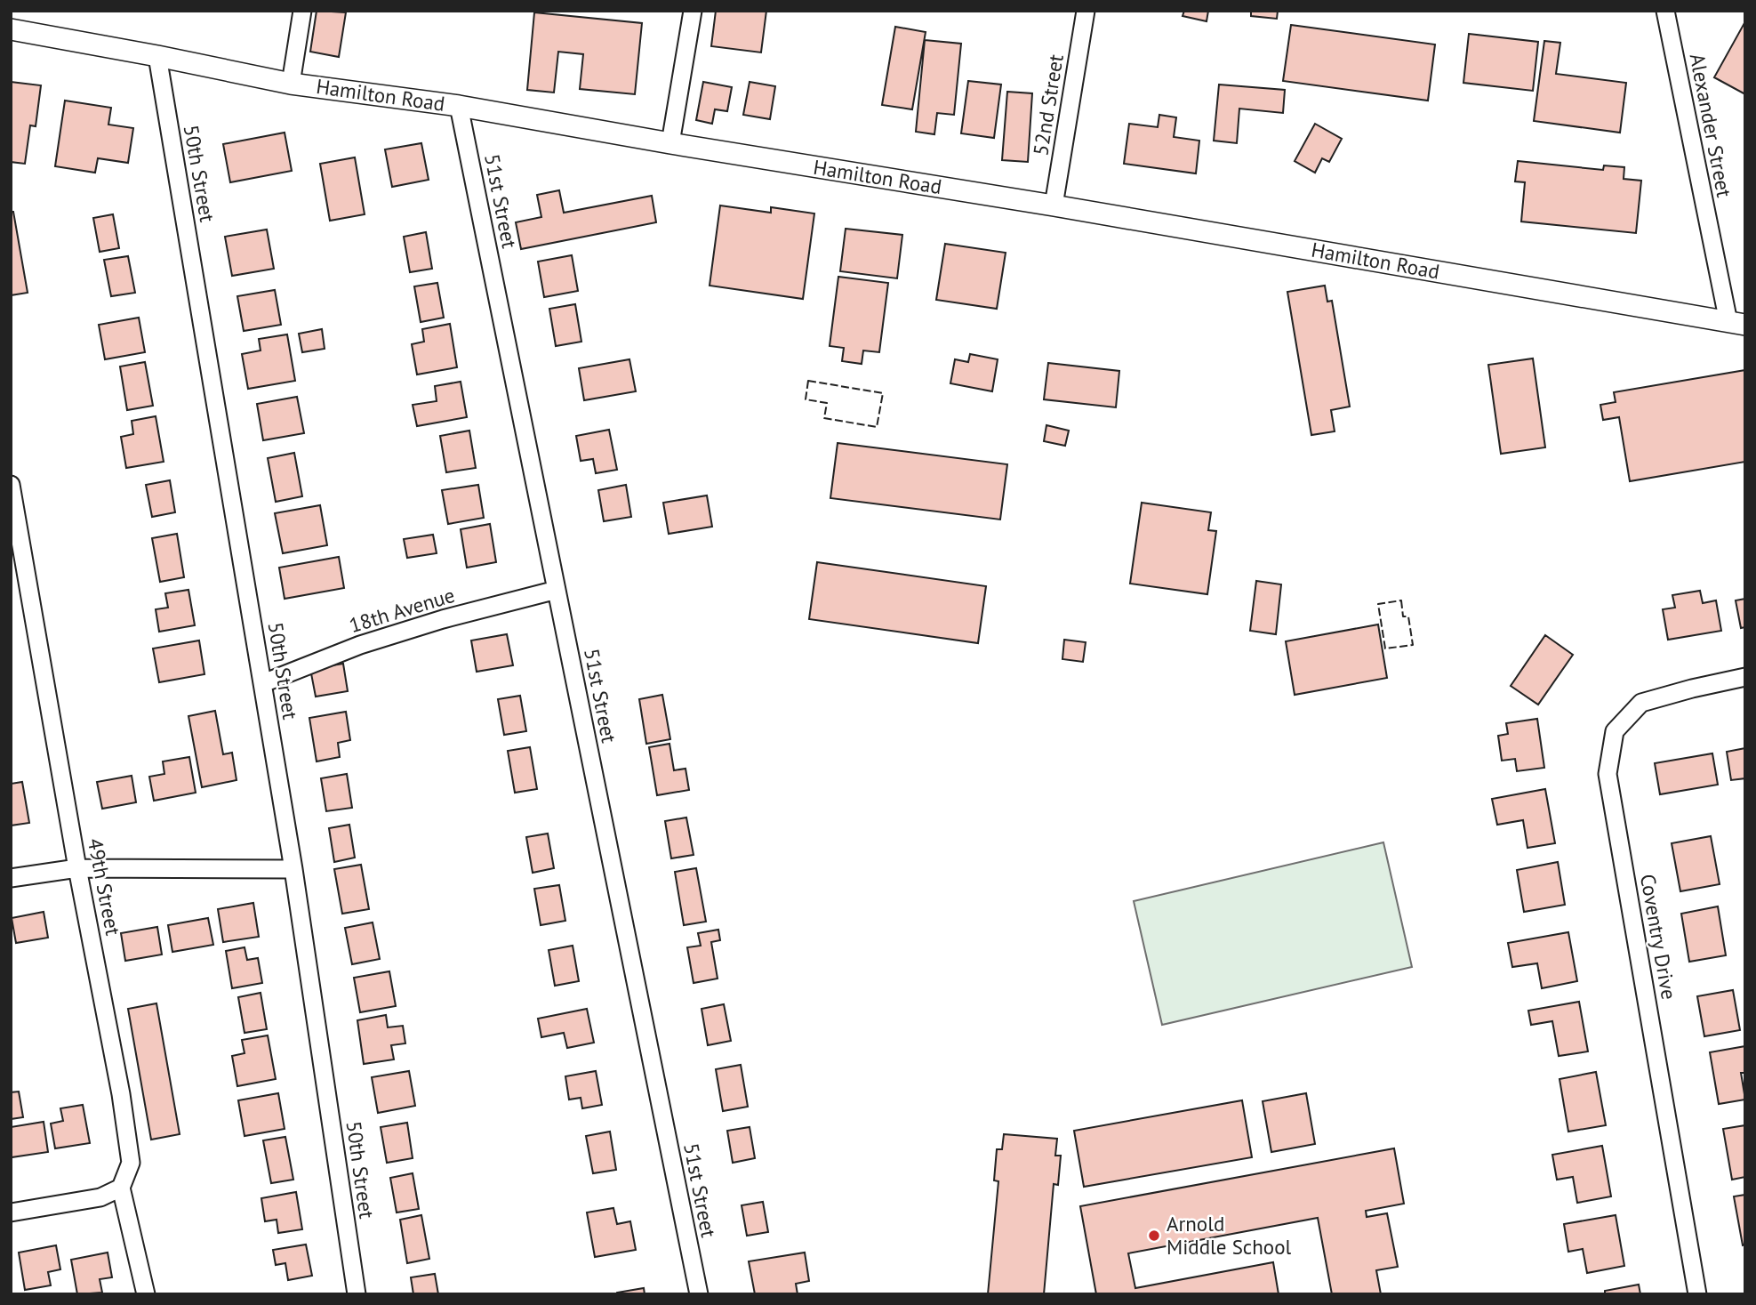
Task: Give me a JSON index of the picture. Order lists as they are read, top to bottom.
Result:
{
  "streets": {
    "street": [
      "Hamilton Road",
      "52nd Street",
      "Alexander Street",
      "50th Street",
      "51st Street",
      "18th Avenue",
      "49th Street",
      "Coventry Drive"
    ]
  },
  "crossings": [
    ["Hamilton Road", "52nd Street"],
    ["Hamilton Road", "Alexander Street"],
    ["Hamilton Road", "50th Street"],
    ["Hamilton Road", "51st Street"],
    ["50th Street", "18th Avenue"],
    ["51st Street", "18th Avenue"]
  ],
  "places": ["Arnold Middle School"]
}
